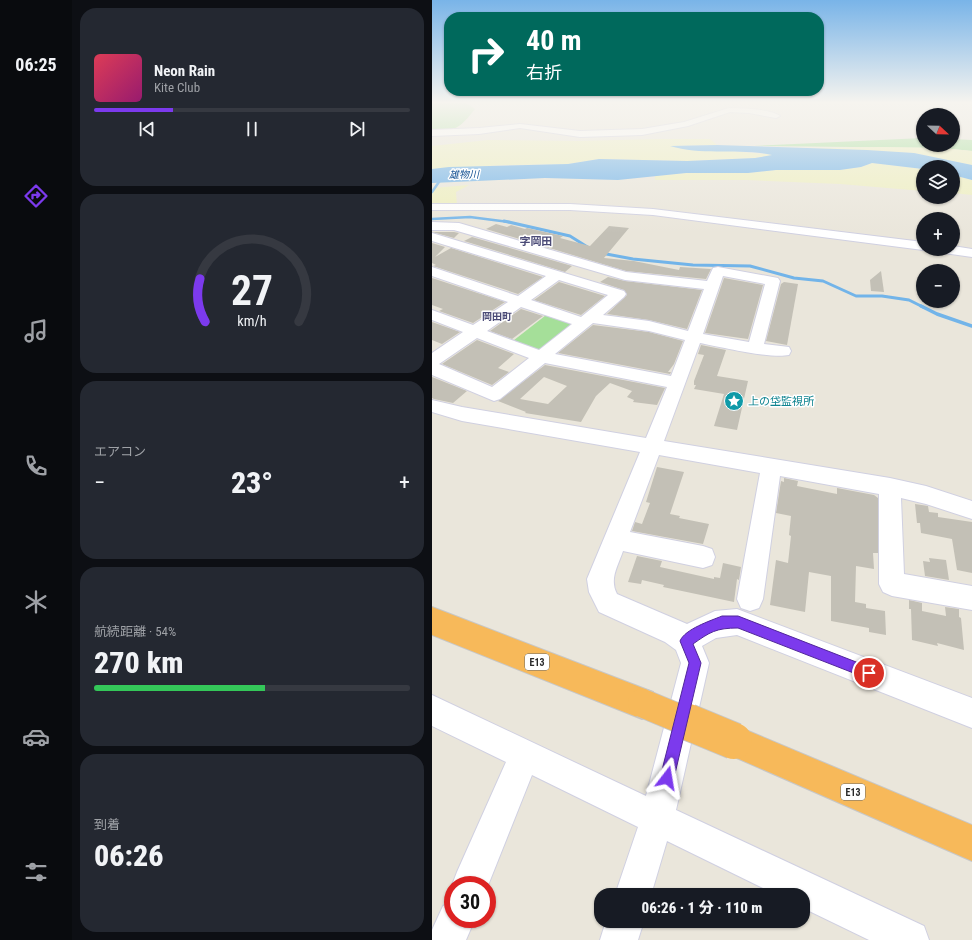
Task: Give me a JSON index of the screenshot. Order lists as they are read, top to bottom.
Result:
{
  "streets": {
    "highway": ["E13"]
  },
  "districts": ["字岡田", "岡田町"],
  "water": ["雄物川"],
  "places": {
    "place": ["上の垈監視所"]
  },
  "north": "right",
  "page": {
    "tabs": "06:25",
    "turn": ["40 m", "右折"],
    "song": ["Neon Rain", "Kite Club"],
    "map_buttons": ["+", "−"],
    "tile": [
      "エアコン",
      ["航続距離 · 54%", "270 km"],
      ["到着", "06:26"]
    ],
    "heat": ["−", "23°", "+"],
    "limit": "30",
    "trip": "06:26 · 1 分 · 110 m",
    "gauge": ["27", "km/h"]
  }
}
